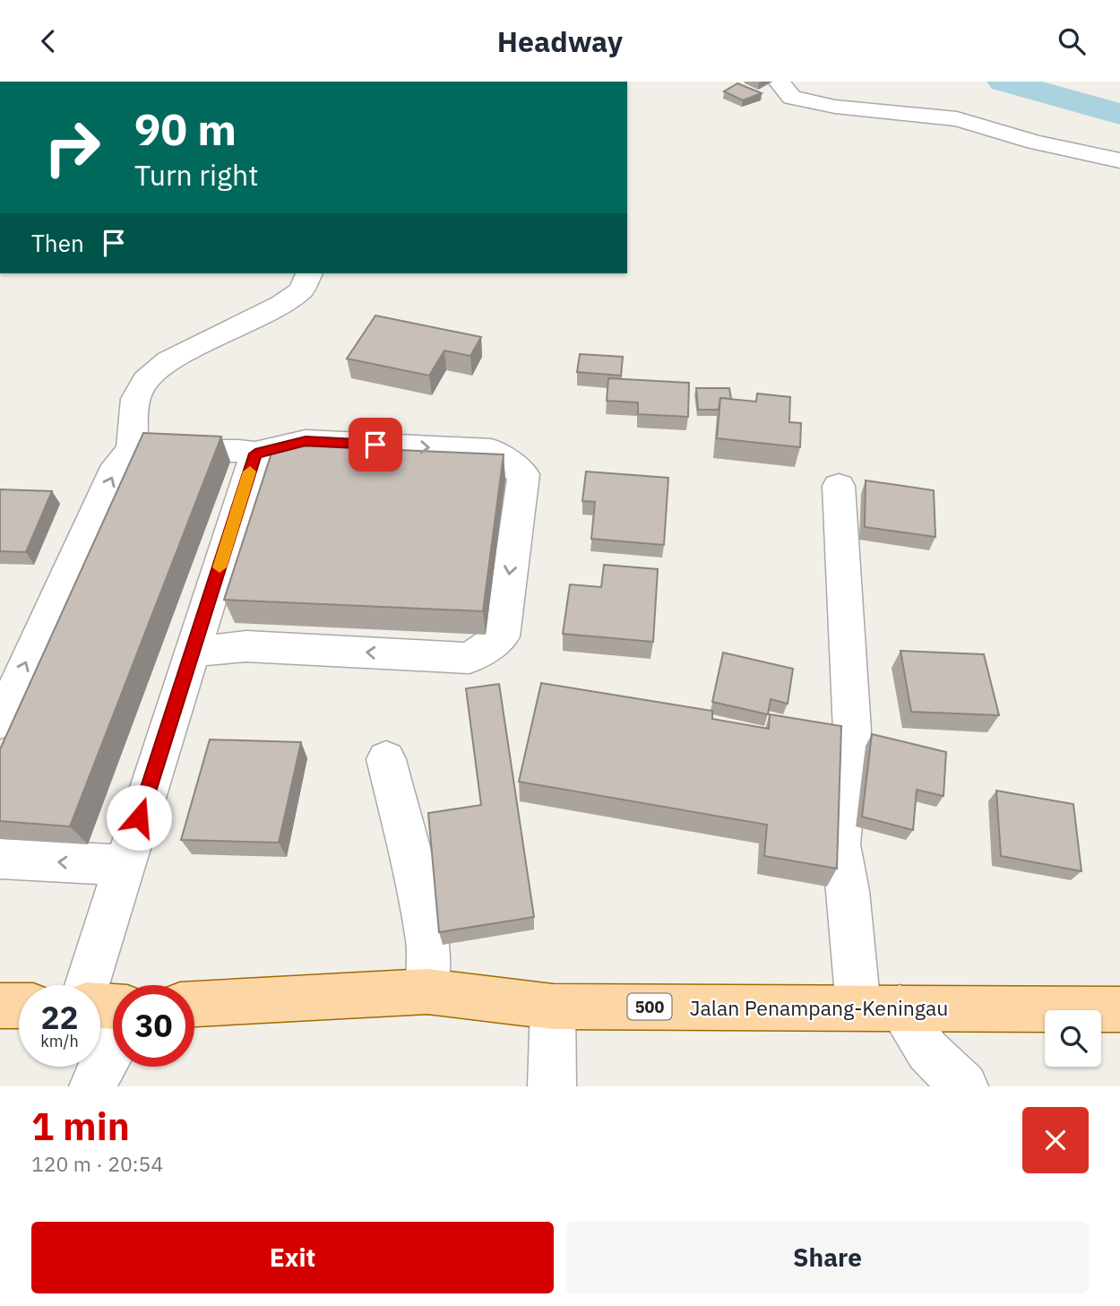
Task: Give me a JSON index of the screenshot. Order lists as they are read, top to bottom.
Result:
{
  "streets": {
    "main road": ["500", "Jalan Penampang-Keningau"]
  },
  "page": {
    "header": "Headway",
    "turn": ["90 m", "Turn right"],
    "then": "Then",
    "speed": "22 km/h",
    "limit": "30",
    "heading": ["1 min", "120 m · 20:54"],
    "buttons": ["Exit", "Share"]
  }
}
